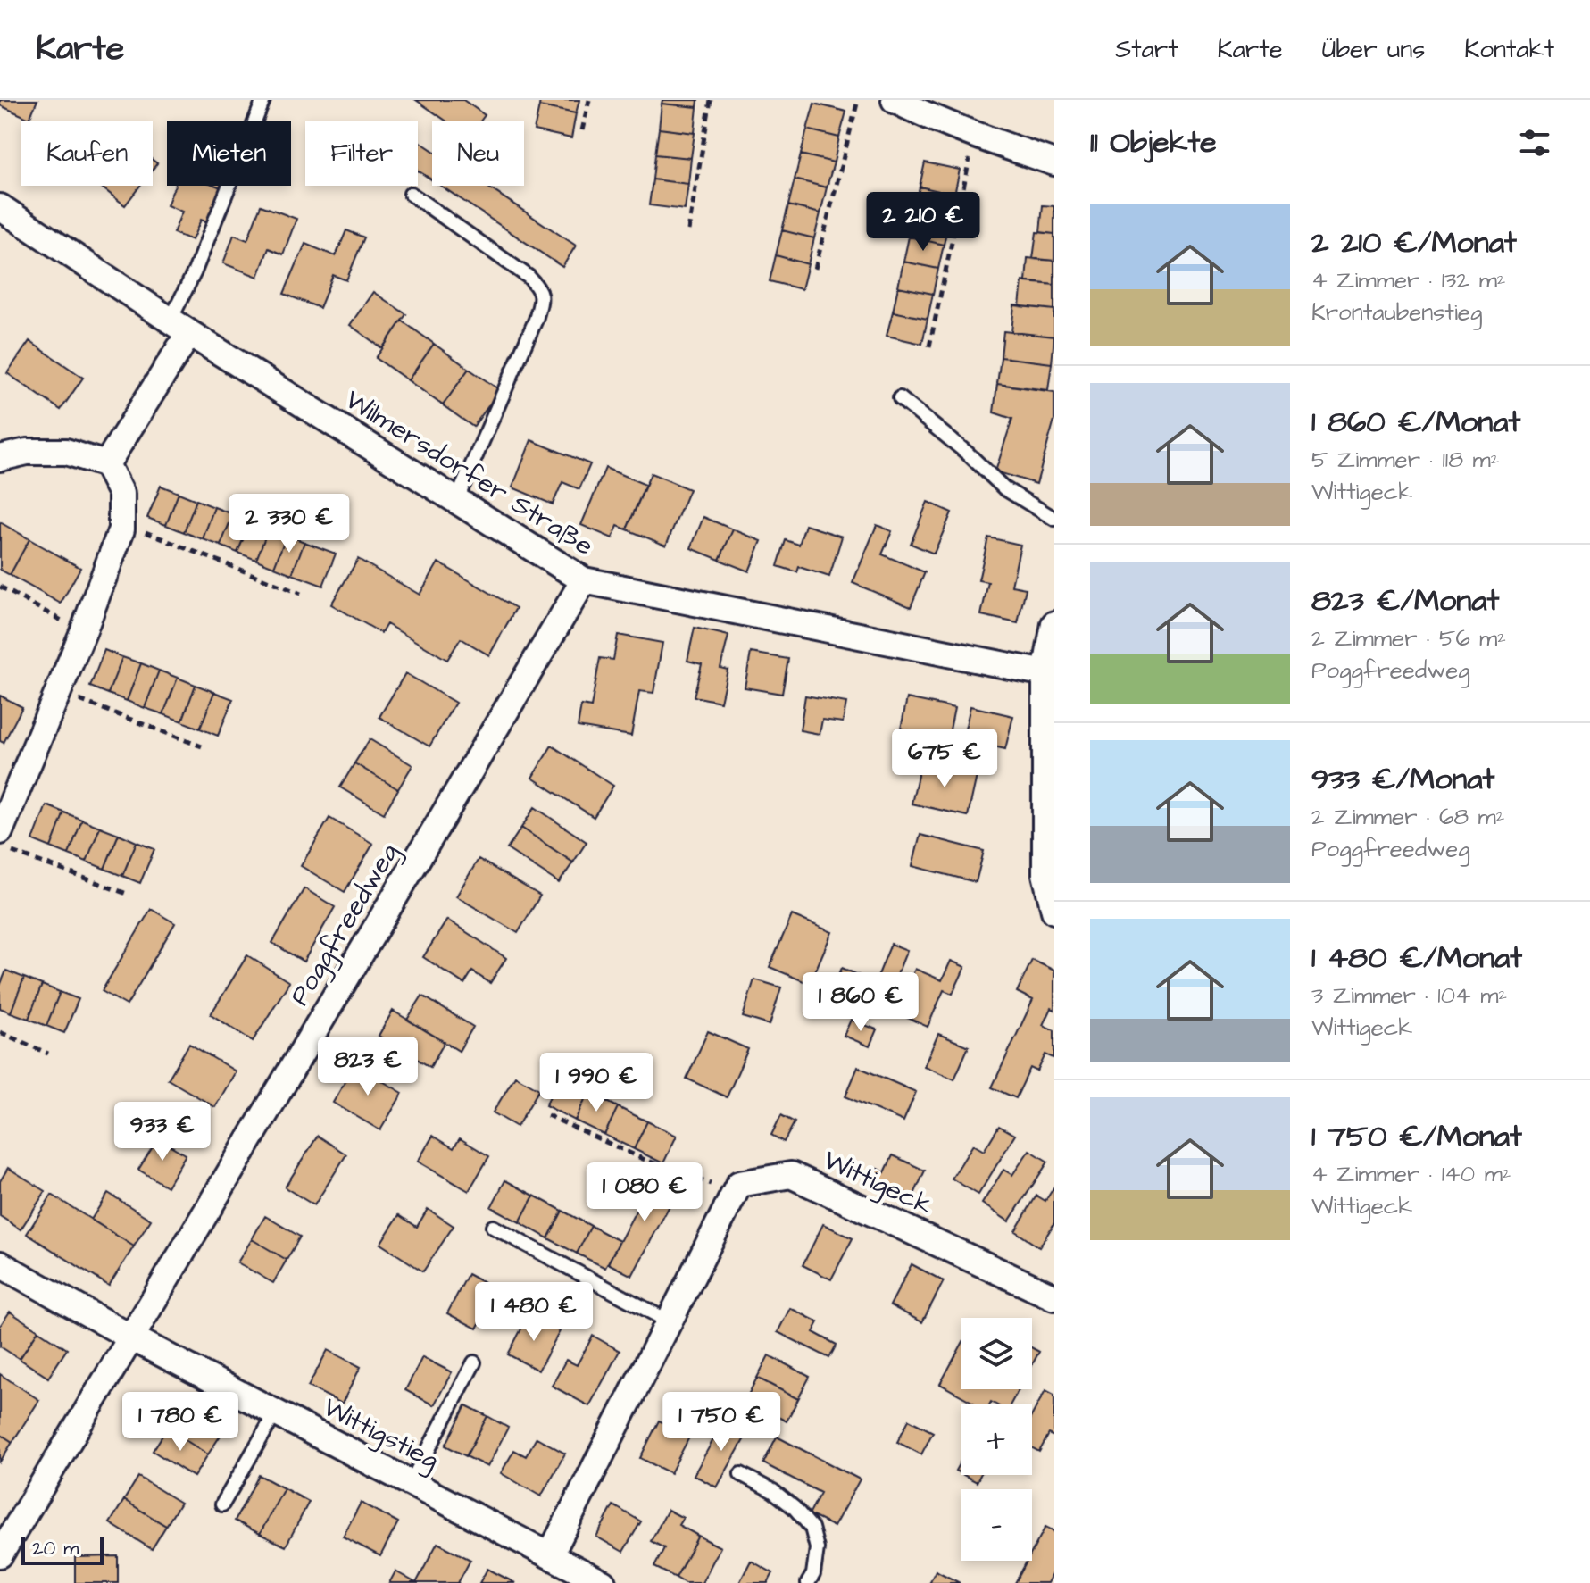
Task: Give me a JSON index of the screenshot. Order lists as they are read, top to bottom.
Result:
{
  "streets": {
    "street": [
      "Wilmersdorfer Straße",
      "Poggfreedweg",
      "Wittigeck",
      "Wittigstieg"
    ]
  },
  "crossings": [
    ["Wilmersdorfer Straße", "Poggfreedweg"],
    ["Poggfreedweg", "Wittigstieg"]
  ],
  "scale_bar": "20 m",
  "page": {
    "header": "Karte",
    "nav": [
      "Start",
      "Karte",
      "Über uns",
      "Kontakt"
    ],
    "heading": "11 Objekte",
    "chip": [
      "Kaufen",
      "Mieten",
      "Filter",
      "Neu"
    ],
    "list": [
      {
        "name": "2 210 €/Monat",
        "note": "4 Zimmer · 132 m² · Krontaubenstieg"
      },
      {
        "name": "1 860 €/Monat",
        "note": "5 Zimmer · 118 m² · Wittigeck"
      },
      {
        "name": "823 €/Monat",
        "note": "2 Zimmer · 56 m² · Poggfreedweg"
      },
      {
        "name": "933 €/Monat",
        "note": "2 Zimmer · 68 m² · Poggfreedweg"
      },
      {
        "name": "1 480 €/Monat",
        "note": "3 Zimmer · 104 m² · Wittigeck"
      },
      {
        "name": "1 750 €/Monat",
        "note": "4 Zimmer · 140 m² · Wittigeck"
      }
    ],
    "price": [
      "2 210 €",
      "2 330 €",
      "675 €",
      "1 860 €",
      "823 €",
      "1 990 €",
      "933 €",
      "1 080 €",
      "1 480 €",
      "1 780 €",
      "1 750 €"
    ],
    "map_buttons": ["+", "−"],
    "scale": "20 m"
  }
}
